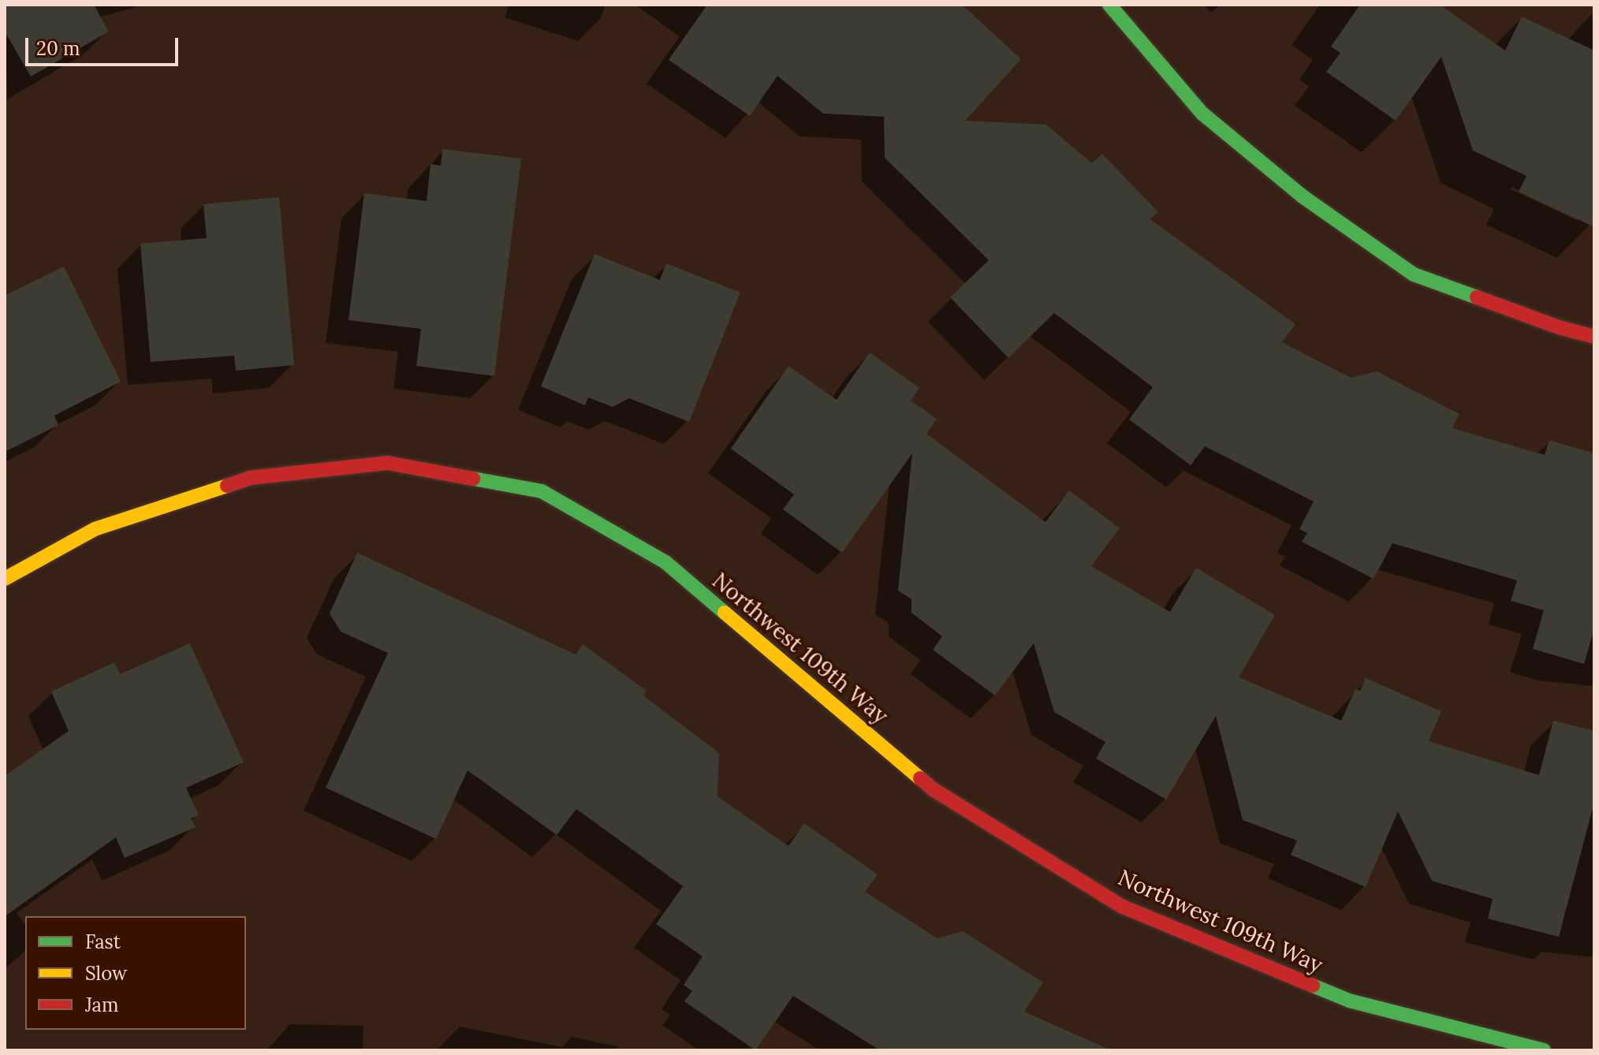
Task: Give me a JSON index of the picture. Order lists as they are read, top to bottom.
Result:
{
  "streets": {
    "street": ["Northwest 109th Way"]
  },
  "legend": ["Fast", "Slow", "Jam"],
  "scale_bar": "20 m"
}
